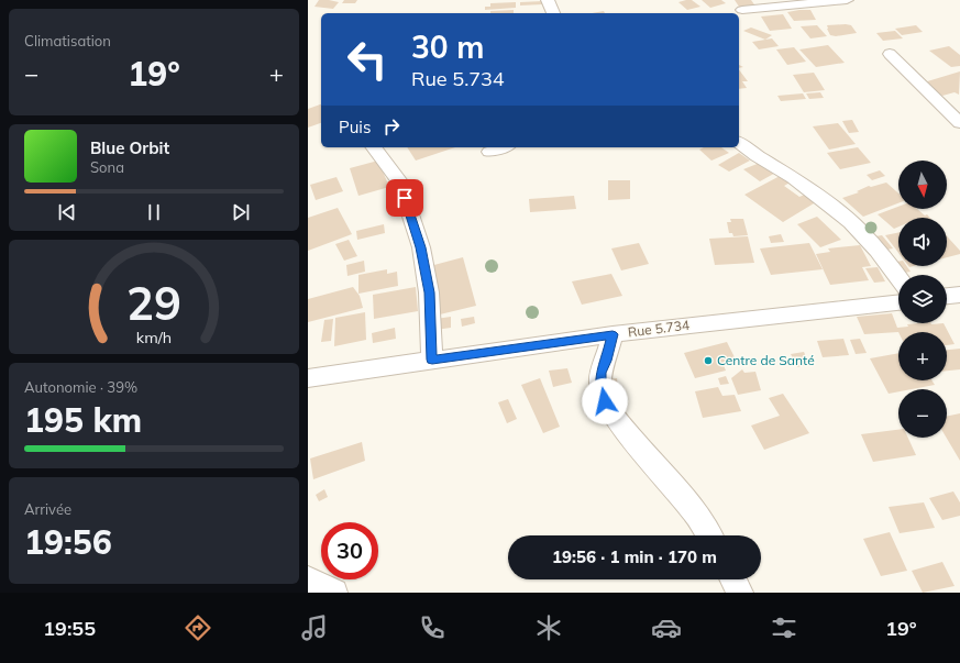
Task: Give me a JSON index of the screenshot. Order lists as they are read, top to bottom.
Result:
{
  "streets": {
    "street": ["Rue 5.734"]
  },
  "places": ["Centre de Santé"],
  "north": "bottom",
  "page": {
    "tile": [
      "Climatisation",
      ["Autonomie · 39%", "195 km"],
      ["Arrivée", "19:56"]
    ],
    "turn": ["30 m", "Rue 5.734"],
    "heat": ["−", "19°", "+"],
    "then": "Puis",
    "song": ["Blue Orbit", "Sona"],
    "map_buttons": ["+", "−"],
    "limit": "30",
    "trip": "19:56 · 1 min · 170 m",
    "tabs": ["19:55", "19°"],
    "gauge": ["29", "km/h"]
  }
}
